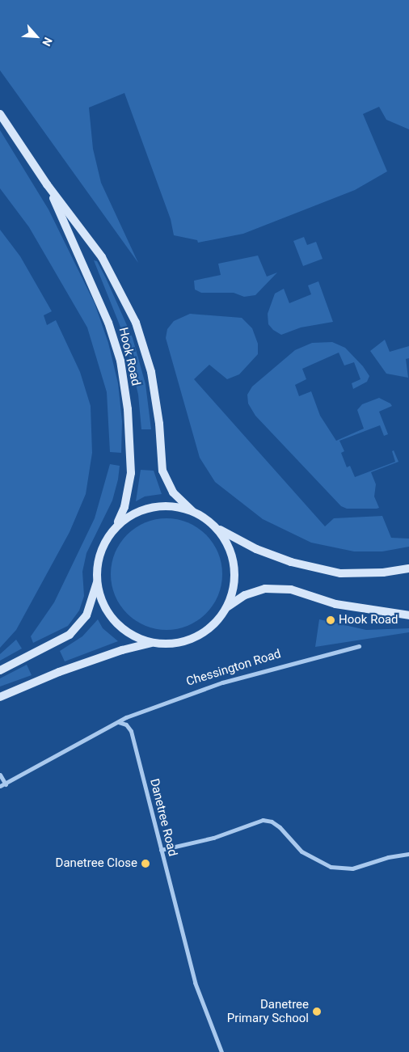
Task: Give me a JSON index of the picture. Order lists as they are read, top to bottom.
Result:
{
  "streets": {
    "main road": ["Hook Road"],
    "street": ["Chessington Road", "Danetree Road"]
  },
  "crossings": [
    ["Chessington Road", "Danetree Road"]
  ],
  "places": ["Hook Road", "Danetree Close", "Danetree Primary School"],
  "north": "bottom right"
}
